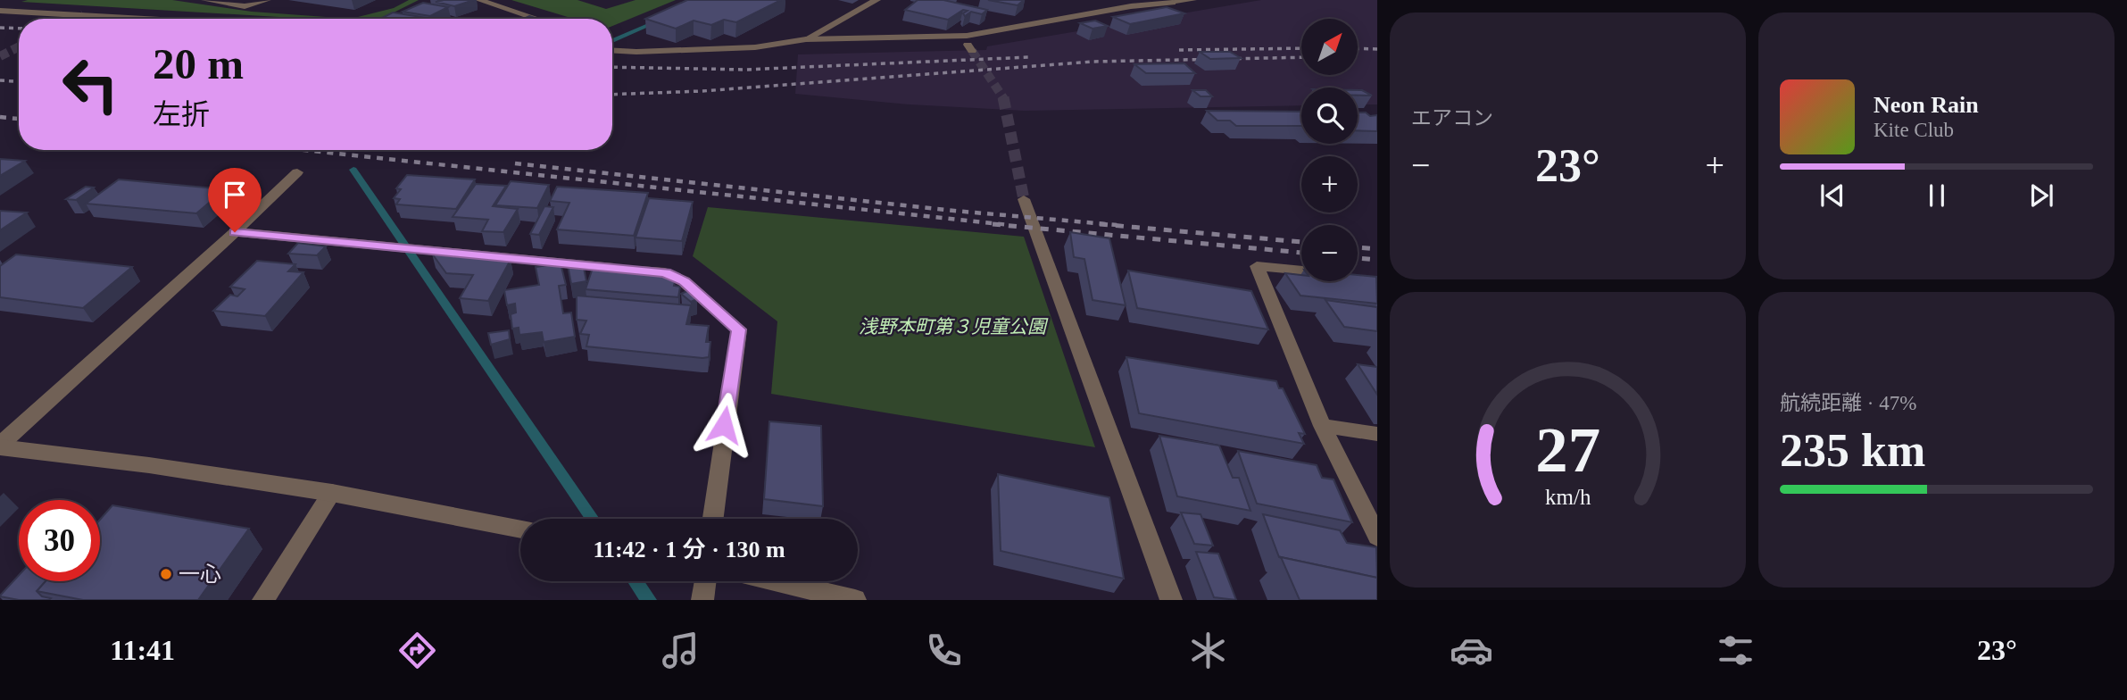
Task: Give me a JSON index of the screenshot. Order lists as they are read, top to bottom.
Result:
{
  "parks": ["浅野本町第３児童公園"],
  "places": ["一心"],
  "north": "top right",
  "page": {
    "tile": [
      "エアコン",
      ["航続距離 · 47%", "235 km"]
    ],
    "map_buttons": ["+", "−"],
    "turn": ["20 m", "左折"],
    "song": ["Neon Rain", "Kite Club"],
    "heat": ["−", "23°", "+"],
    "limit": "30",
    "trip": "11:42 · 1 分 · 130 m",
    "tabs": ["11:41", "23°"],
    "gauge": ["27", "km/h"]
  }
}
